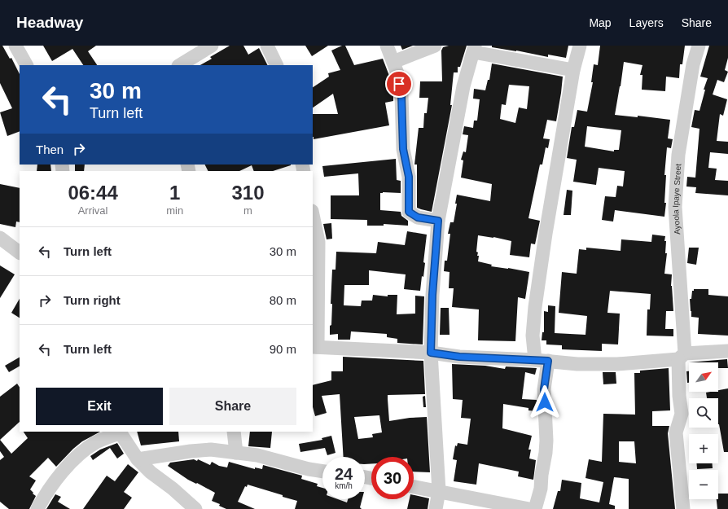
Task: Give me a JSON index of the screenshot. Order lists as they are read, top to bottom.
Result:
{
  "streets": {
    "street": ["Ayoola Ipaye Street"]
  },
  "north": "top right",
  "page": {
    "header": "Headway",
    "nav": ["Map", "Layers", "Share"],
    "turn": ["30 m", "Turn left"],
    "then": "Then",
    "eta": [
      "06:44",
      "Arrival",
      "1",
      "min",
      "310",
      "m"
    ],
    "list": [
      {
        "name": "Turn left",
        "value": "30 m"
      },
      {
        "name": "Turn right",
        "value": "80 m"
      },
      {
        "name": "Turn left",
        "value": "90 m"
      }
    ],
    "map_buttons": ["+", "−"],
    "buttons": ["Exit", "Share"],
    "speed": "24 km/h",
    "limit": "30"
  }
}
